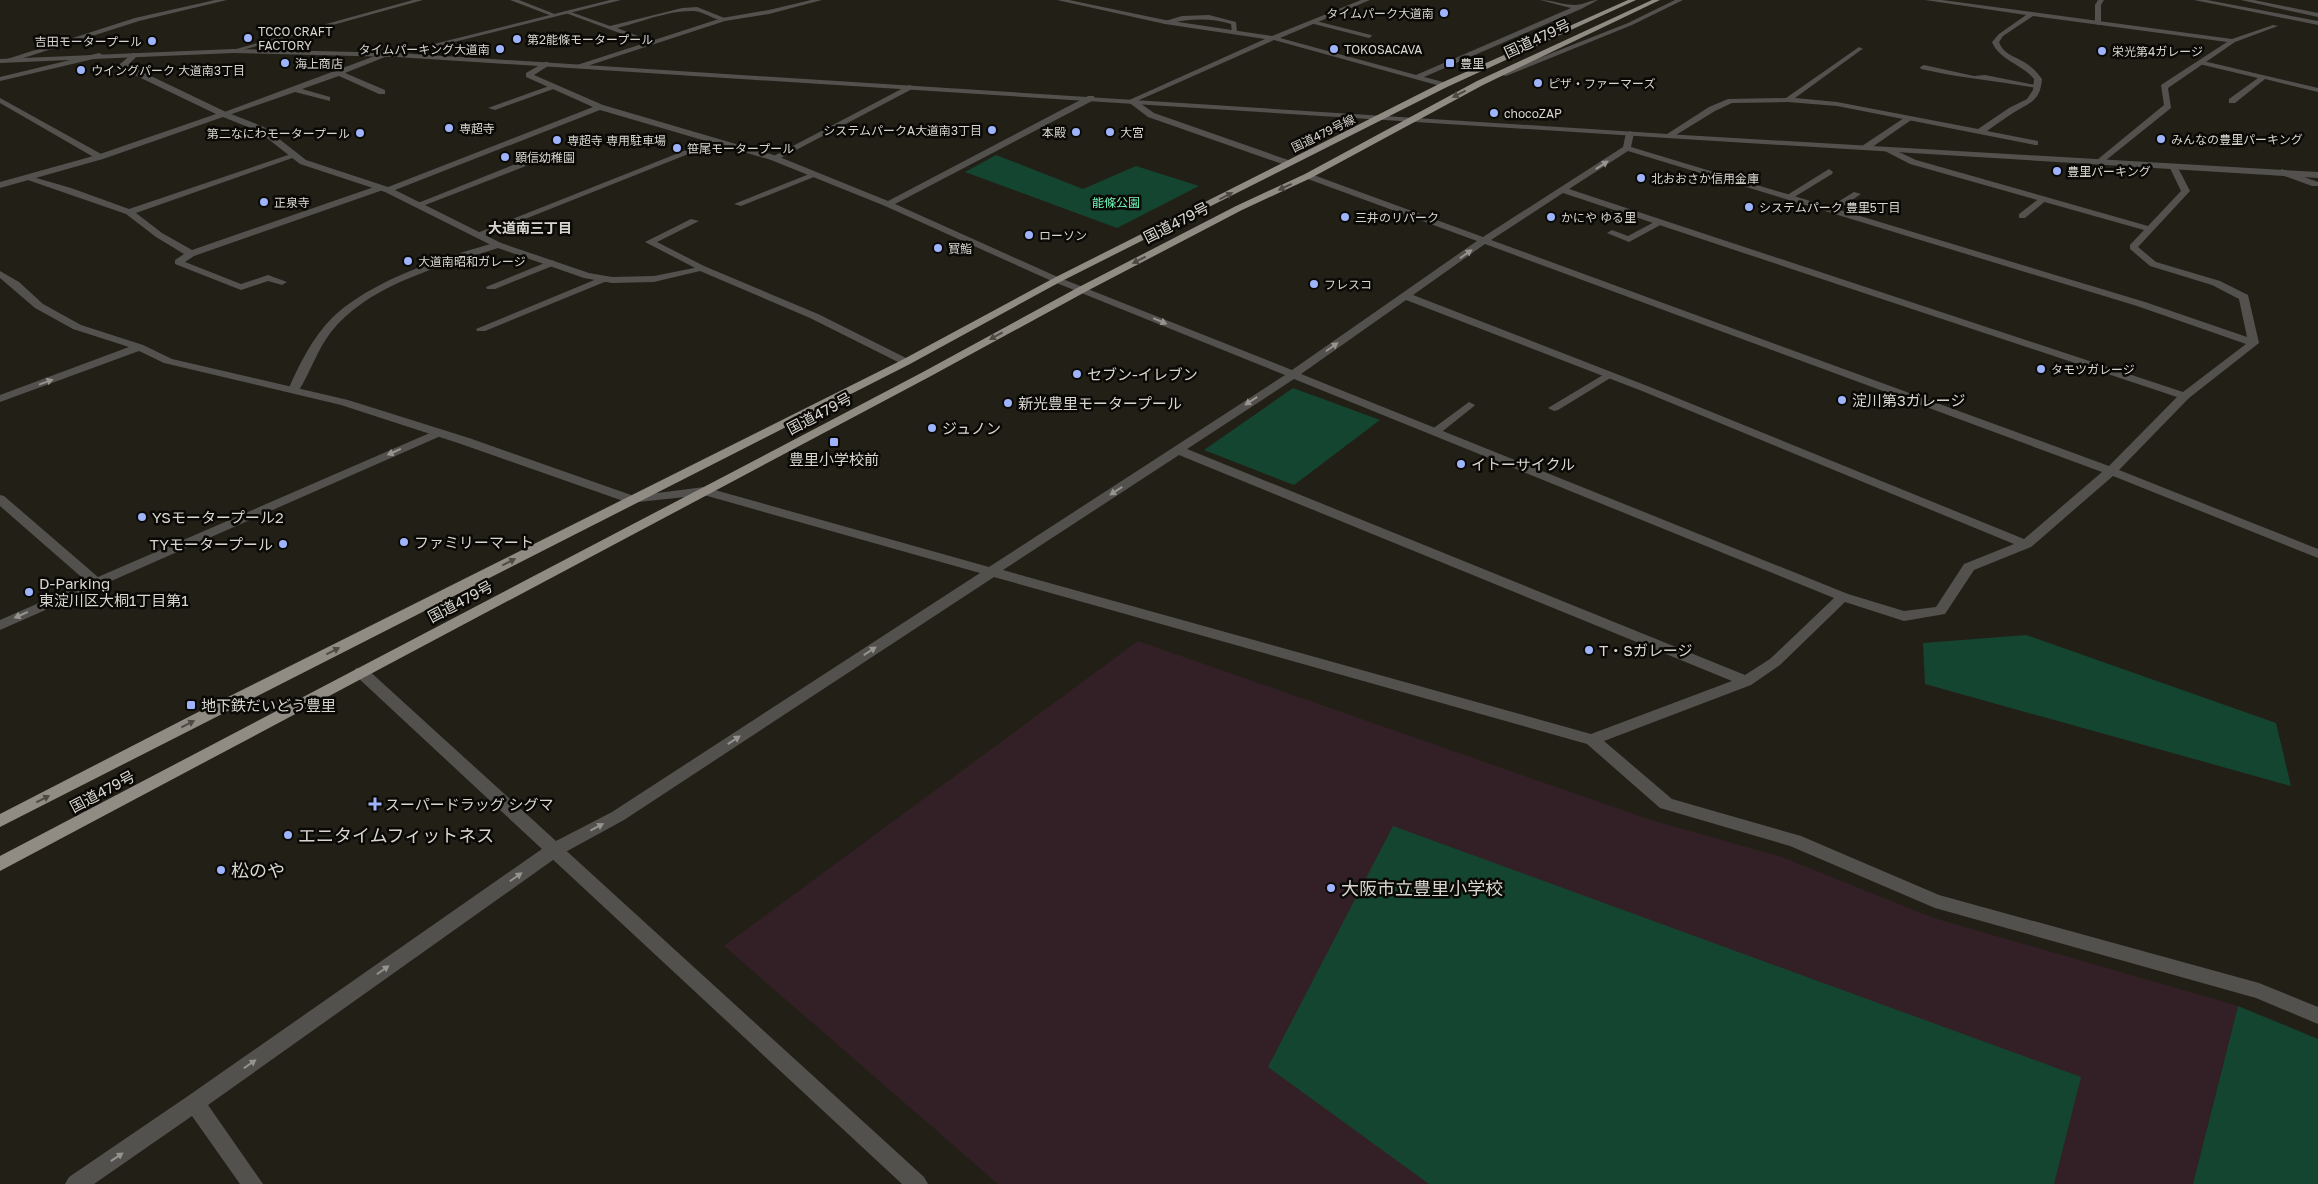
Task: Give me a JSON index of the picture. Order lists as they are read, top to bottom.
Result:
{
  "streets": {
    "highway": ["国道479号", "国道479号線"]
  },
  "crossings": [
    ["国道479号", "国道479号線"]
  ],
  "one_way": ["国道479号線"],
  "districts": ["大道南三丁目"],
  "parks": ["能條公園"],
  "places": {
    "other": [
      "タイムパーク大道南",
      "TCCO CRAFT FACTORY",
      "第2能條モータープール",
      "吉田モータープール",
      "タイムパーキング大道南",
      "TOKOSACAVA",
      "栄光第4ガレージ",
      "海上商店",
      "ウイングパーク 大道南3丁目",
      "ピザ・ファーマーズ",
      "chocoZAP",
      "専超寺",
      "システムパークA大道南3丁目",
      "本殿",
      "大宮",
      "第二なにわモータープール",
      "みんなの豊里パーキング",
      "専超寺 専用駐車場",
      "笹尾モータープール",
      "顕信幼稚園",
      "豊里パーキング",
      "北おおさか信用金庫",
      "正泉寺",
      "システムパーク 豊里5丁目",
      "三井のリパーク",
      "かにや ゆる里",
      "ローソン",
      "寳鮨",
      "大道南昭和ガレージ",
      "フレスコ",
      "タモツガレージ",
      "セブン-イレブン",
      "淀川第3ガレージ",
      "新光豊里モータープール",
      "ジュノン",
      "イトーサイクル",
      "YSモータープール2",
      "ファミリーマート",
      "TYモータープール",
      "D-Parking 東淀川区大桐1丁目第1",
      "T・Sガレージ",
      "エニタイムフィットネス",
      "松のや",
      "大阪市立豊里小学校"
    ],
    "transit": ["豊里", "豊里小学校前", "地下鉄だいどう豊里"],
    "health": ["スーパードラッグ シグマ"]
  }
}
